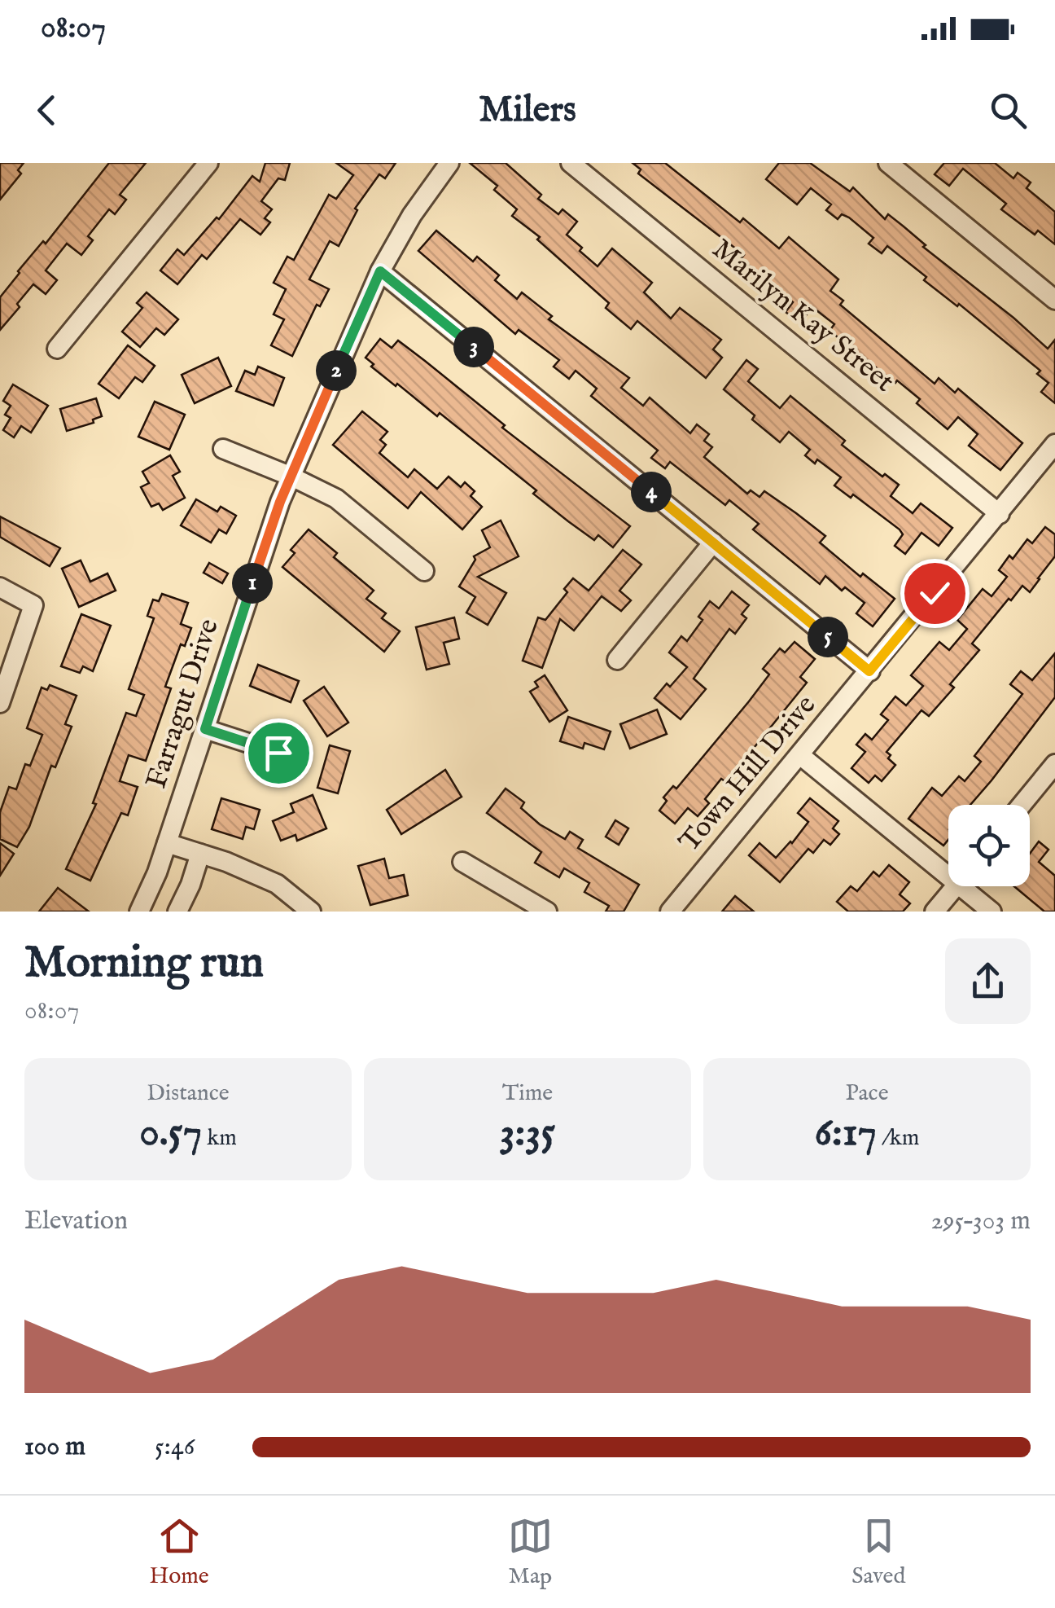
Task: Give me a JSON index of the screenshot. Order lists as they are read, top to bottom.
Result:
{
  "streets": {
    "street": ["Marilyn Kay Street", "Farragut Drive", "Town Hill Drive"]
  },
  "crossings": [
    ["Marilyn Kay Street", "Town Hill Drive"]
  ],
  "page": {
    "status": "08:07",
    "header": "Milers",
    "pins": [
      "3",
      "2",
      "4",
      "1",
      "5"
    ],
    "heading": ["Morning run", "08:07"],
    "stats": [
      ["Distance", "0.57 km"],
      ["Time", "3:35"],
      ["Pace", "6:17 /km"]
    ],
    "chart": ["Elevation", "295–303 m"],
    "list": [
      {
        "name": "100 m",
        "note": "5:46"
      }
    ],
    "tabs": ["Home", "Map", "Saved"]
  }
}
